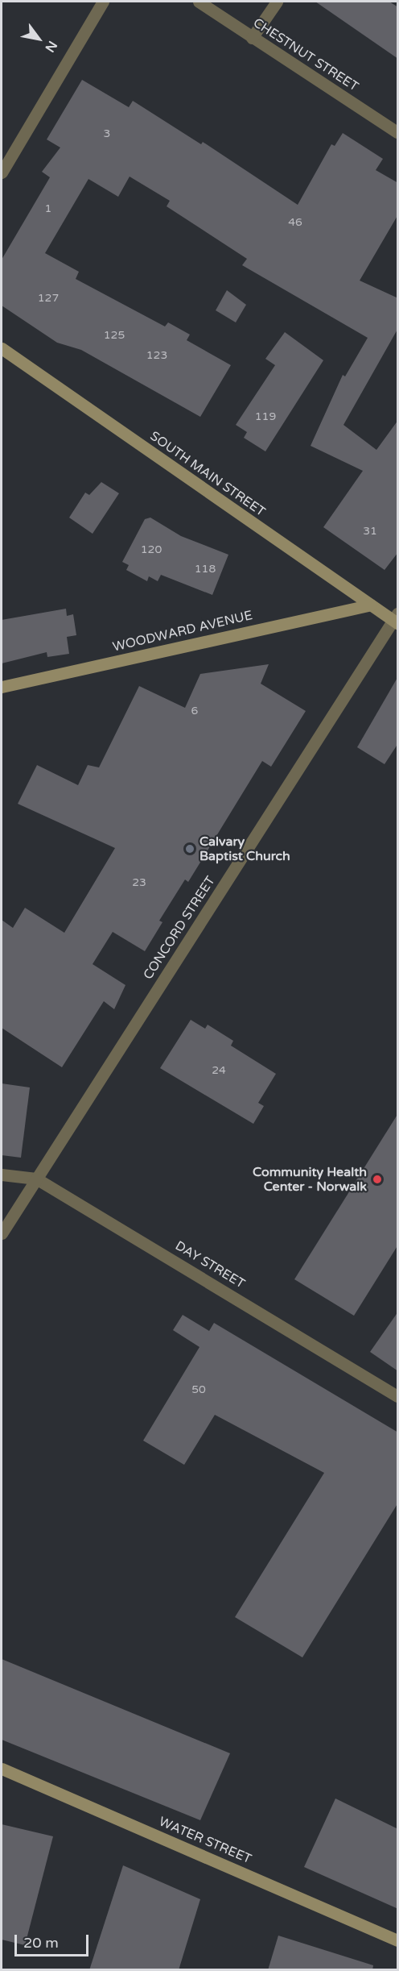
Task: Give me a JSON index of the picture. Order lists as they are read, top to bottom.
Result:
{
  "streets": {
    "main road": ["SOUTH MAIN STREET", "WOODWARD AVENUE", "WATER STREET"],
    "street": ["CHESTNUT STREET", "CONCORD STREET", "DAY STREET"]
  },
  "crossings": [
    ["SOUTH MAIN STREET", "WOODWARD AVENUE"],
    ["SOUTH MAIN STREET", "CONCORD STREET"],
    ["CONCORD STREET", "DAY STREET"]
  ],
  "places": ["Calvary Baptist Church", "Community Health Center - Norwalk"],
  "house_numbers": [
    "3",
    "1",
    "46",
    "127",
    "125",
    "123",
    "119",
    "31",
    "120",
    "118",
    "6",
    "23",
    "24",
    "50"
  ],
  "scale_bar": "20 m",
  "north": "bottom right"
}
